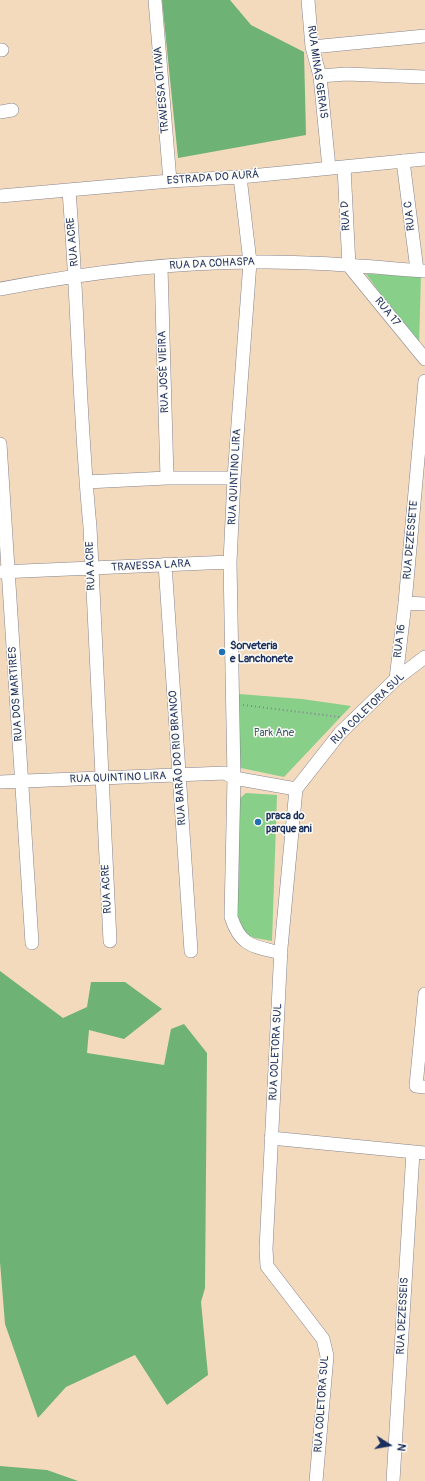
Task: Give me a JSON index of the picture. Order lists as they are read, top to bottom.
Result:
{
  "streets": {
    "street": [
      "RUA MINAS GERAIS",
      "TRAVESSA OITAVA",
      "ESTRADA DO AURÁ",
      "RUA D",
      "RUA C",
      "RUA ACRE",
      "RUA DA COHASPA",
      "RUA 17",
      "RUA JOSÉ VIEIRA",
      "RUA QUINTINO LIRA",
      "RUA DEZESSETE",
      "TRAVESSA LARA",
      "RUA 16",
      "RUA DOS MARTIRES",
      "RUA COLETORA SUL",
      "RUA BARÃO DO RIO BRANCO",
      "RUA DEZESSEIS"
    ]
  },
  "crossings": [
    ["RUA MINAS GERAIS", "ESTRADA DO AURÁ"],
    ["TRAVESSA OITAVA", "ESTRADA DO AURÁ"],
    ["ESTRADA DO AURÁ", "RUA D"],
    ["ESTRADA DO AURÁ", "RUA C"],
    ["ESTRADA DO AURÁ", "RUA ACRE"],
    ["ESTRADA DO AURÁ", "RUA QUINTINO LIRA"],
    ["RUA D", "RUA DA COHASPA"],
    ["RUA D", "RUA 17"],
    ["RUA C", "RUA DA COHASPA"],
    ["RUA ACRE", "RUA DA COHASPA"],
    ["RUA ACRE", "RUA QUINTINO LIRA"],
    ["RUA ACRE", "TRAVESSA LARA"],
    ["RUA DA COHASPA", "RUA 17"],
    ["RUA DA COHASPA", "RUA JOSÉ VIEIRA"],
    ["RUA DA COHASPA", "RUA QUINTINO LIRA"],
    ["RUA QUINTINO LIRA", "TRAVESSA LARA"],
    ["RUA QUINTINO LIRA", "RUA DOS MARTIRES"],
    ["RUA QUINTINO LIRA", "RUA COLETORA SUL"],
    ["RUA QUINTINO LIRA", "RUA BARÃO DO RIO BRANCO"],
    ["RUA DEZESSETE", "RUA 16"],
    ["TRAVESSA LARA", "RUA DOS MARTIRES"],
    ["TRAVESSA LARA", "RUA BARÃO DO RIO BRANCO"],
    ["RUA 16", "RUA COLETORA SUL"],
    ["RUA COLETORA SUL", "RUA DEZESSEIS"]
  ],
  "parks": ["Park Ane"],
  "places": ["Sorveteria e Lanchonete", "praca do parque ani"],
  "north": "right"
}
